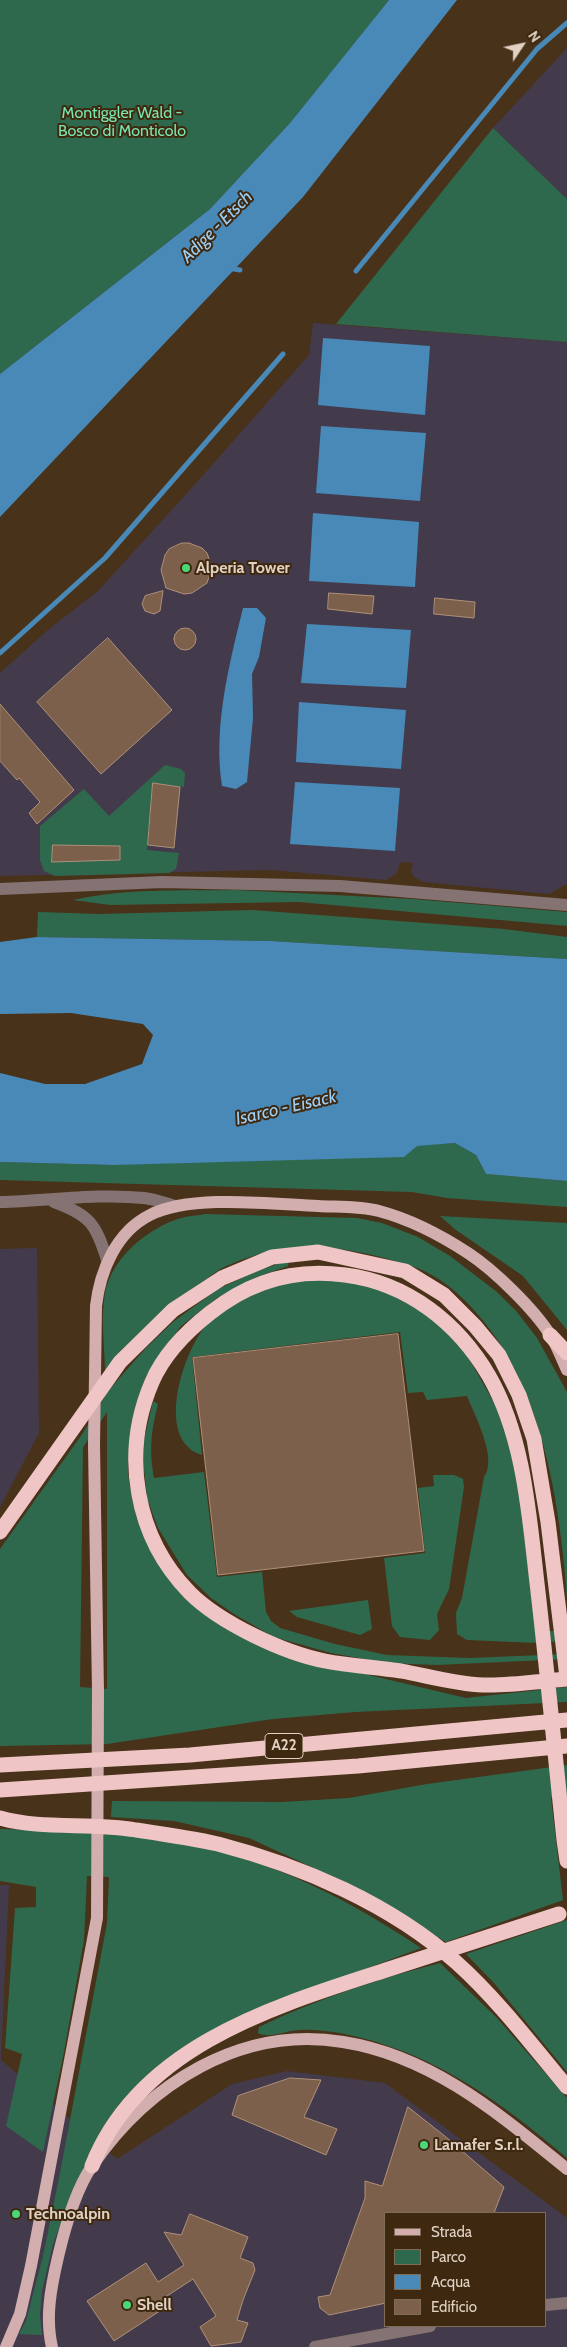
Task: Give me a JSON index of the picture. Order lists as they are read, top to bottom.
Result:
{
  "streets": {
    "highway": ["A22"]
  },
  "water": ["Adige - Etsch", "Isarco - Eisack"],
  "parks": ["Montiggler Wald - Bosco di Monticolo"],
  "places": [
    "Alperia Tower",
    "Lamafer S.r.l.",
    "Technoalpin",
    "Shell"
  ],
  "legend": [
    "Strada",
    "Parco",
    "Acqua",
    "Edificio"
  ],
  "north": "top right"
}
